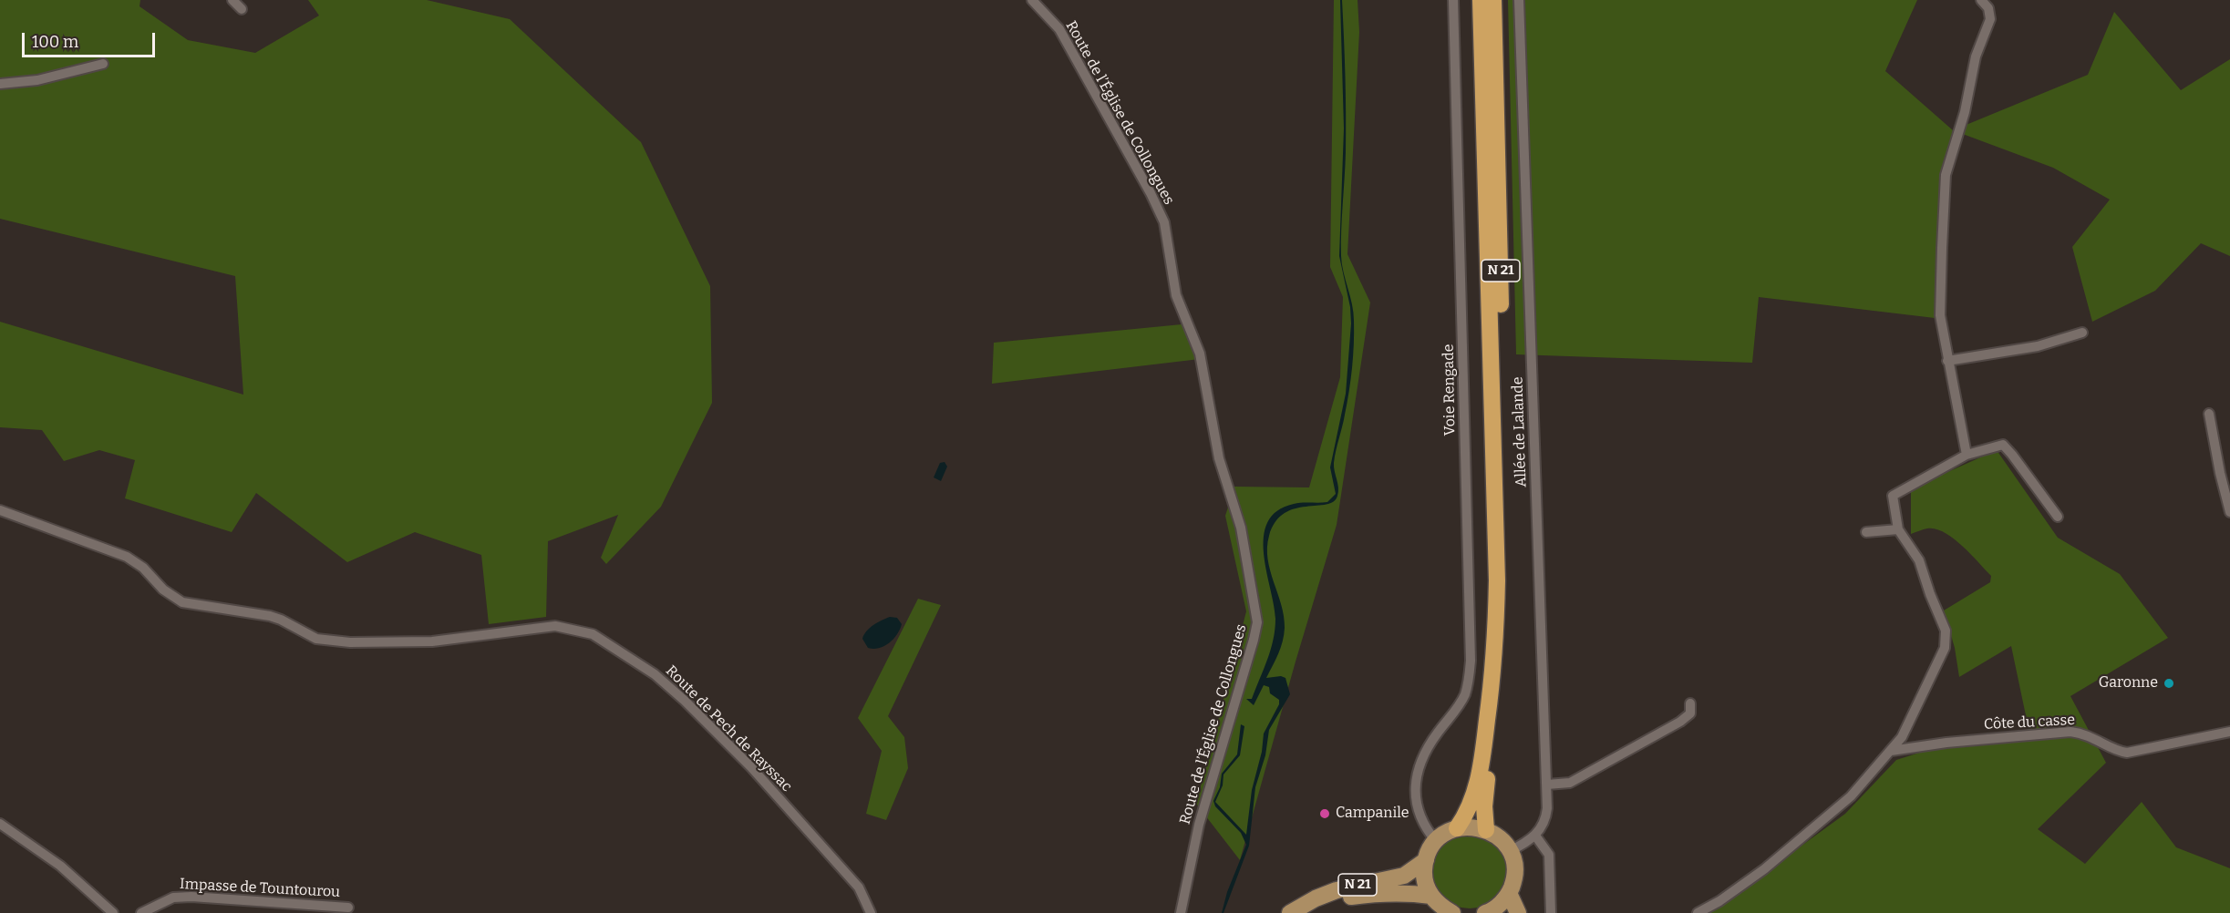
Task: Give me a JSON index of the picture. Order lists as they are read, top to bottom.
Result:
{
  "streets": {
    "highway": ["N 21"],
    "street": [
      "Route de l’Église de Collongues",
      "Voie Rengade",
      "Allée de Lalande",
      "Côte du casse",
      "Route de Pech de Rayssac",
      "Impasse de Tountourou"
    ]
  },
  "places": ["Garonne", "Campanile"],
  "scale_bar": "100 m"
}
